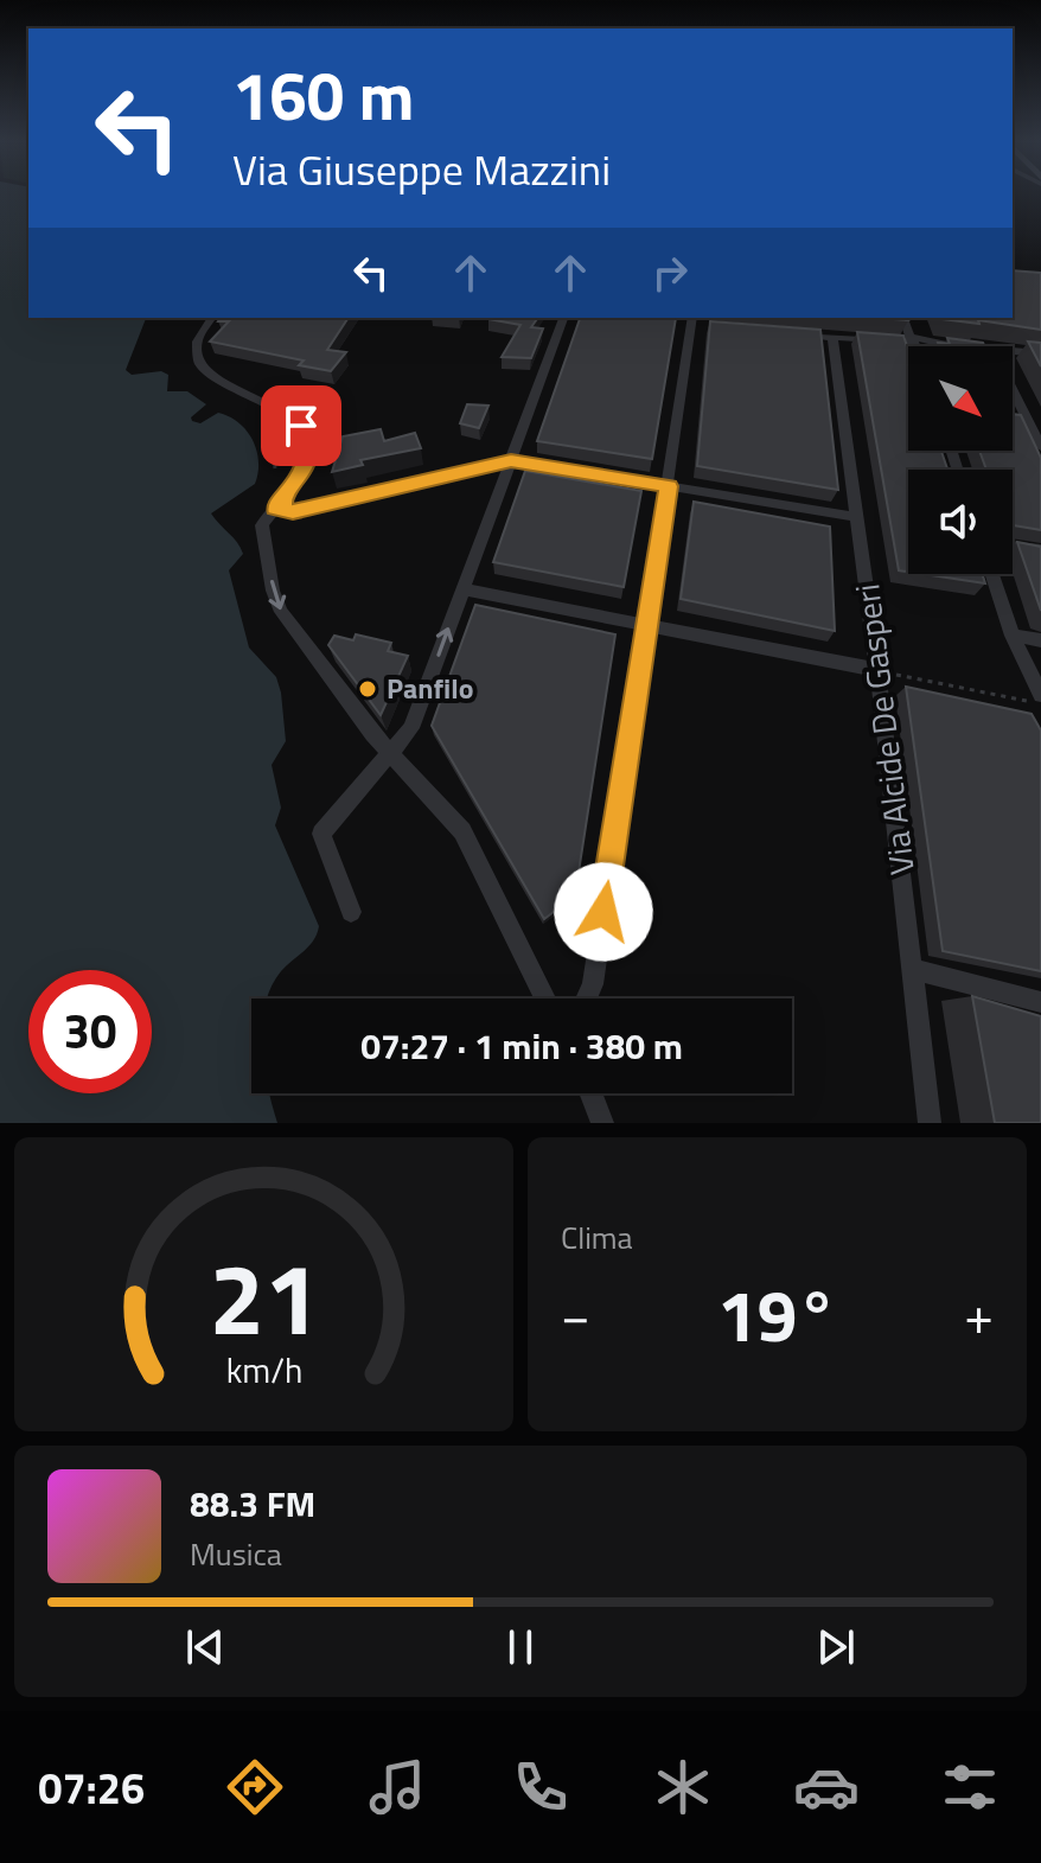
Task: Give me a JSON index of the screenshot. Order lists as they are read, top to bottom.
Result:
{
  "streets": {
    "street": ["Via Alcide De Gasperi"]
  },
  "places": ["Panfilo"],
  "north": "bottom right",
  "page": {
    "turn": ["160 m", "Via Giuseppe Mazzini"],
    "limit": "30",
    "trip": "07:27 · 1 min · 380 m",
    "tile": "Clima",
    "heat": ["−", "19°", "+"],
    "song": ["88.3 FM", "Musica"],
    "tabs": "07:26",
    "gauge": ["21", "km/h"]
  }
}
